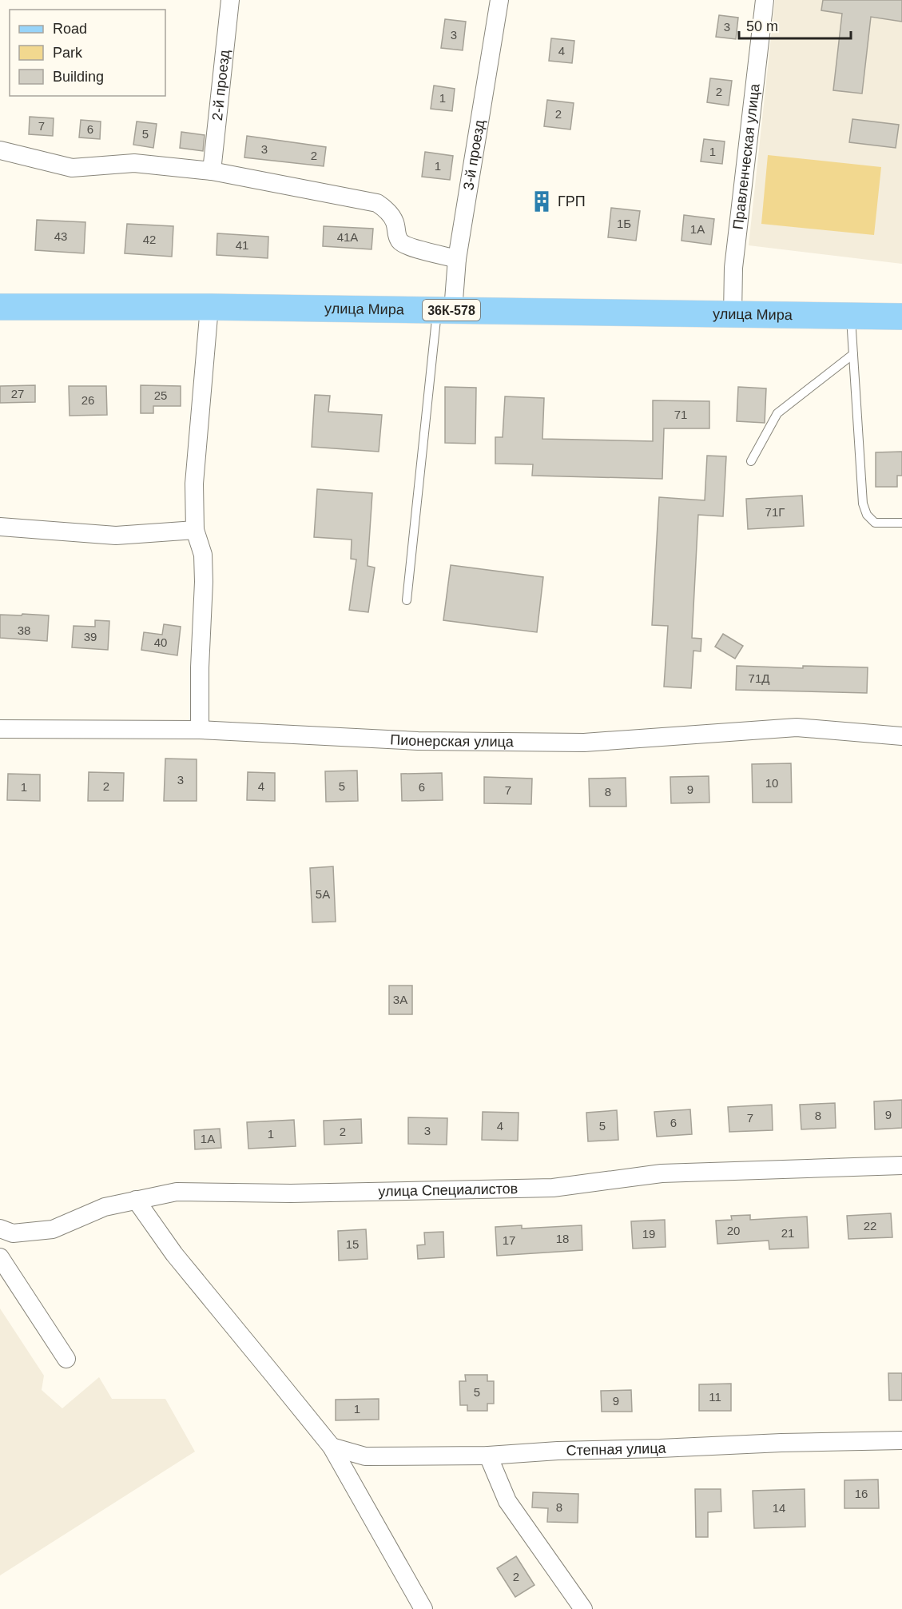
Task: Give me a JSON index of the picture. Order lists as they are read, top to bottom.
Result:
{
  "streets": {
    "main road": ["улица Мира", "36К-578"],
    "street": [
      "2-й проезд",
      "3-й проезд",
      "Правленческая улица",
      "Пионерская улица",
      "улица Специалистов",
      "Степная улица"
    ]
  },
  "crossings": [
    ["3-й проезд", "улица Мира"],
    ["Правленческая улица", "улица Мира"]
  ],
  "places": {
    "building": ["ГРП"]
  },
  "house_numbers": [
    "3",
    "3",
    "4",
    "2",
    "1",
    "2",
    "7",
    "6",
    "5",
    "3",
    "1",
    "2",
    "1",
    "1Б",
    "1А",
    "43",
    "41А",
    "42",
    "41",
    "27",
    "25",
    "26",
    "71",
    "71Г",
    "38",
    "39",
    "40",
    "71Д",
    "3",
    "10",
    "2",
    "4",
    "5",
    "1",
    "6",
    "9",
    "7",
    "8",
    "5А",
    "3А",
    "9",
    "8",
    "7",
    "6",
    "4",
    "5",
    "3",
    "2",
    "1",
    "1А",
    "22",
    "20",
    "21",
    "19",
    "18",
    "17",
    "15",
    "5",
    "11",
    "9",
    "1",
    "16",
    "8",
    "14",
    "2"
  ],
  "legend": ["Road", "Park", "Building"],
  "scale_bar": "50 m"
}
